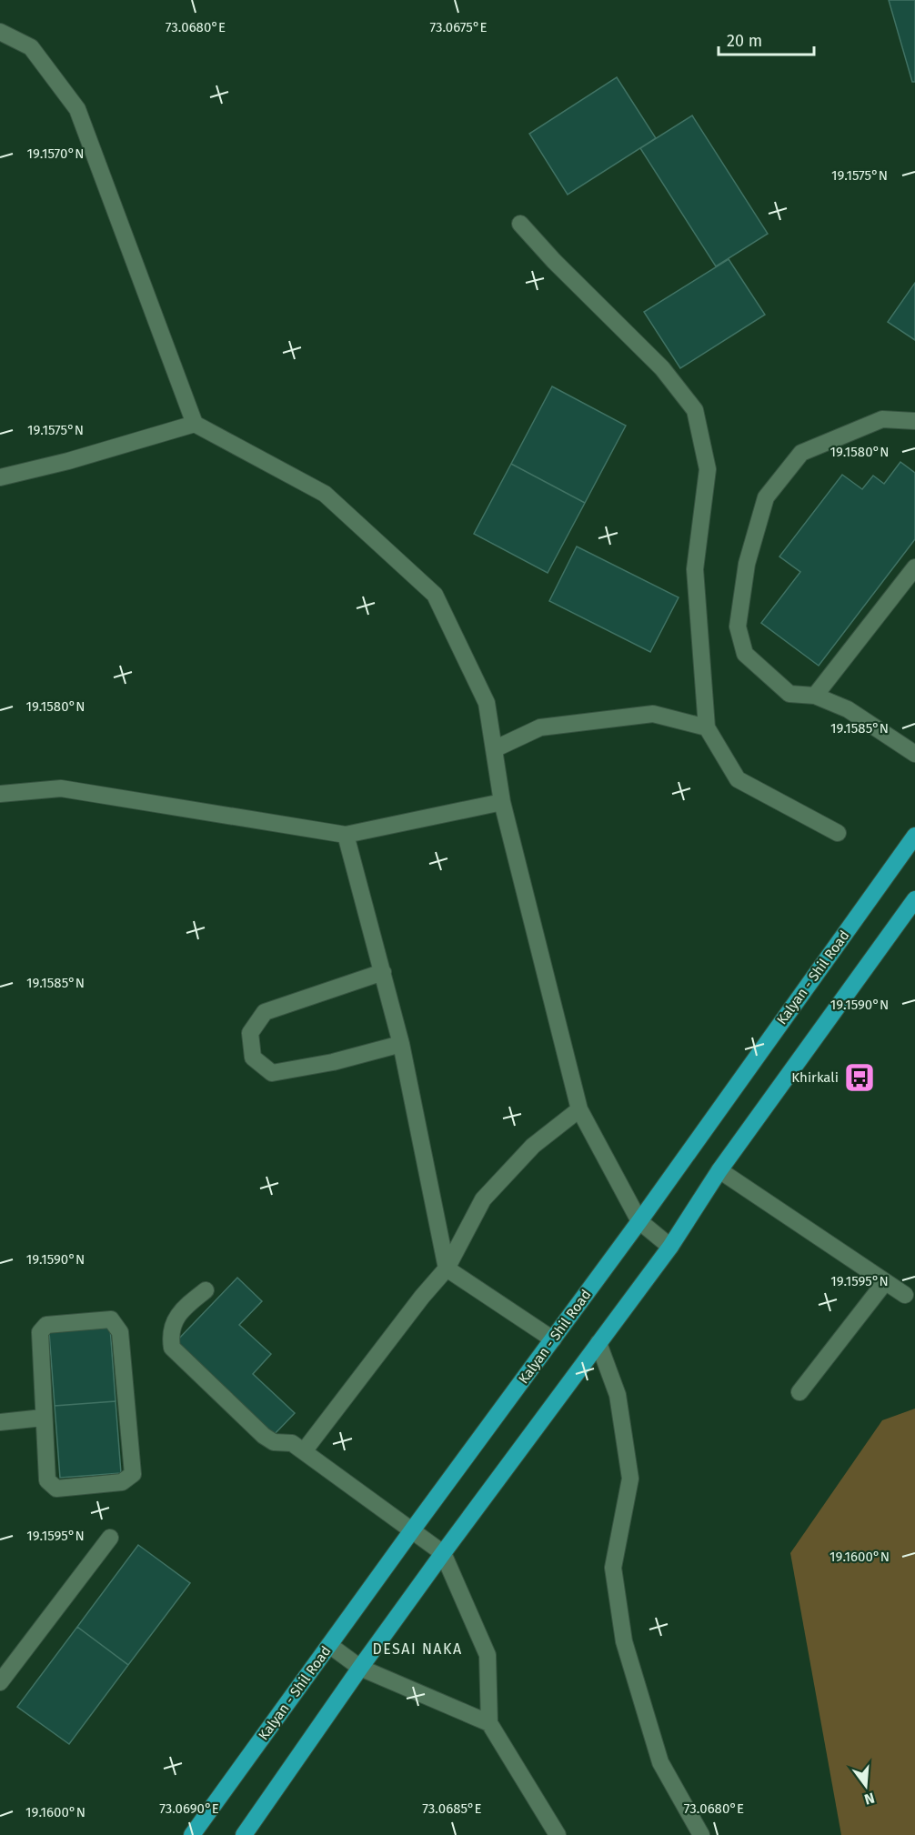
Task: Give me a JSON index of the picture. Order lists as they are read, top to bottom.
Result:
{
  "streets": {
    "main road": ["Kalyan - Shil Road"]
  },
  "districts": ["DESAI NAKA"],
  "places": {
    "bus stop": ["Khirkali"]
  },
  "scale_bar": "20 m",
  "north": "bottom",
  "coordinates": [
    "73.0680°E",
    "73.0675°E",
    "19.1570°N",
    "19.1575°N",
    "19.1580°N",
    "19.1585°N",
    "19.1590°N",
    "19.1595°N",
    "19.1600°N",
    "73.0690°E",
    "73.0685°E"
  ]
}
